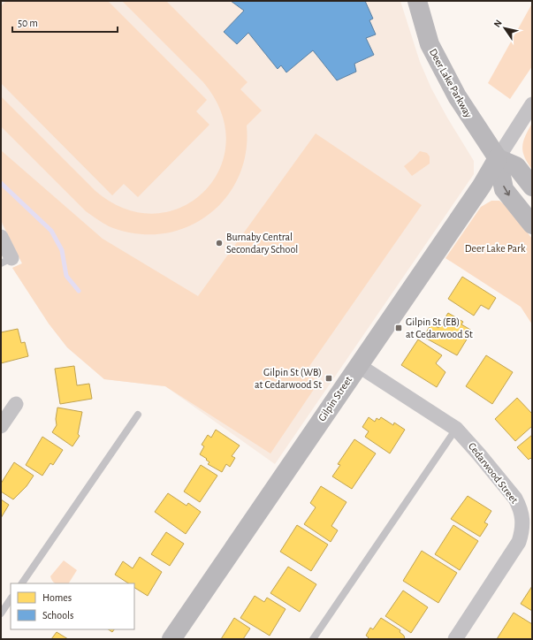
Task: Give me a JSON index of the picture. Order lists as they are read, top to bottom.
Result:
{
  "streets": {
    "street": ["Deer Lake Parkway", "Gilpin Street", "Cedarwood Street"]
  },
  "crossings": [
    ["Deer Lake Parkway", "Gilpin Street"],
    ["Gilpin Street", "Cedarwood Street"]
  ],
  "parks": ["Deer Lake Park"],
  "places": {
    "other": ["Burnaby Central Secondary School"],
    "transit": ["Gilpin St (EB) at Cedarwood St", "Gilpin St (WB) at Cedarwood St"]
  },
  "legend": ["Homes", "Schools"],
  "scale_bar": "50 m",
  "north": "top left"
}
